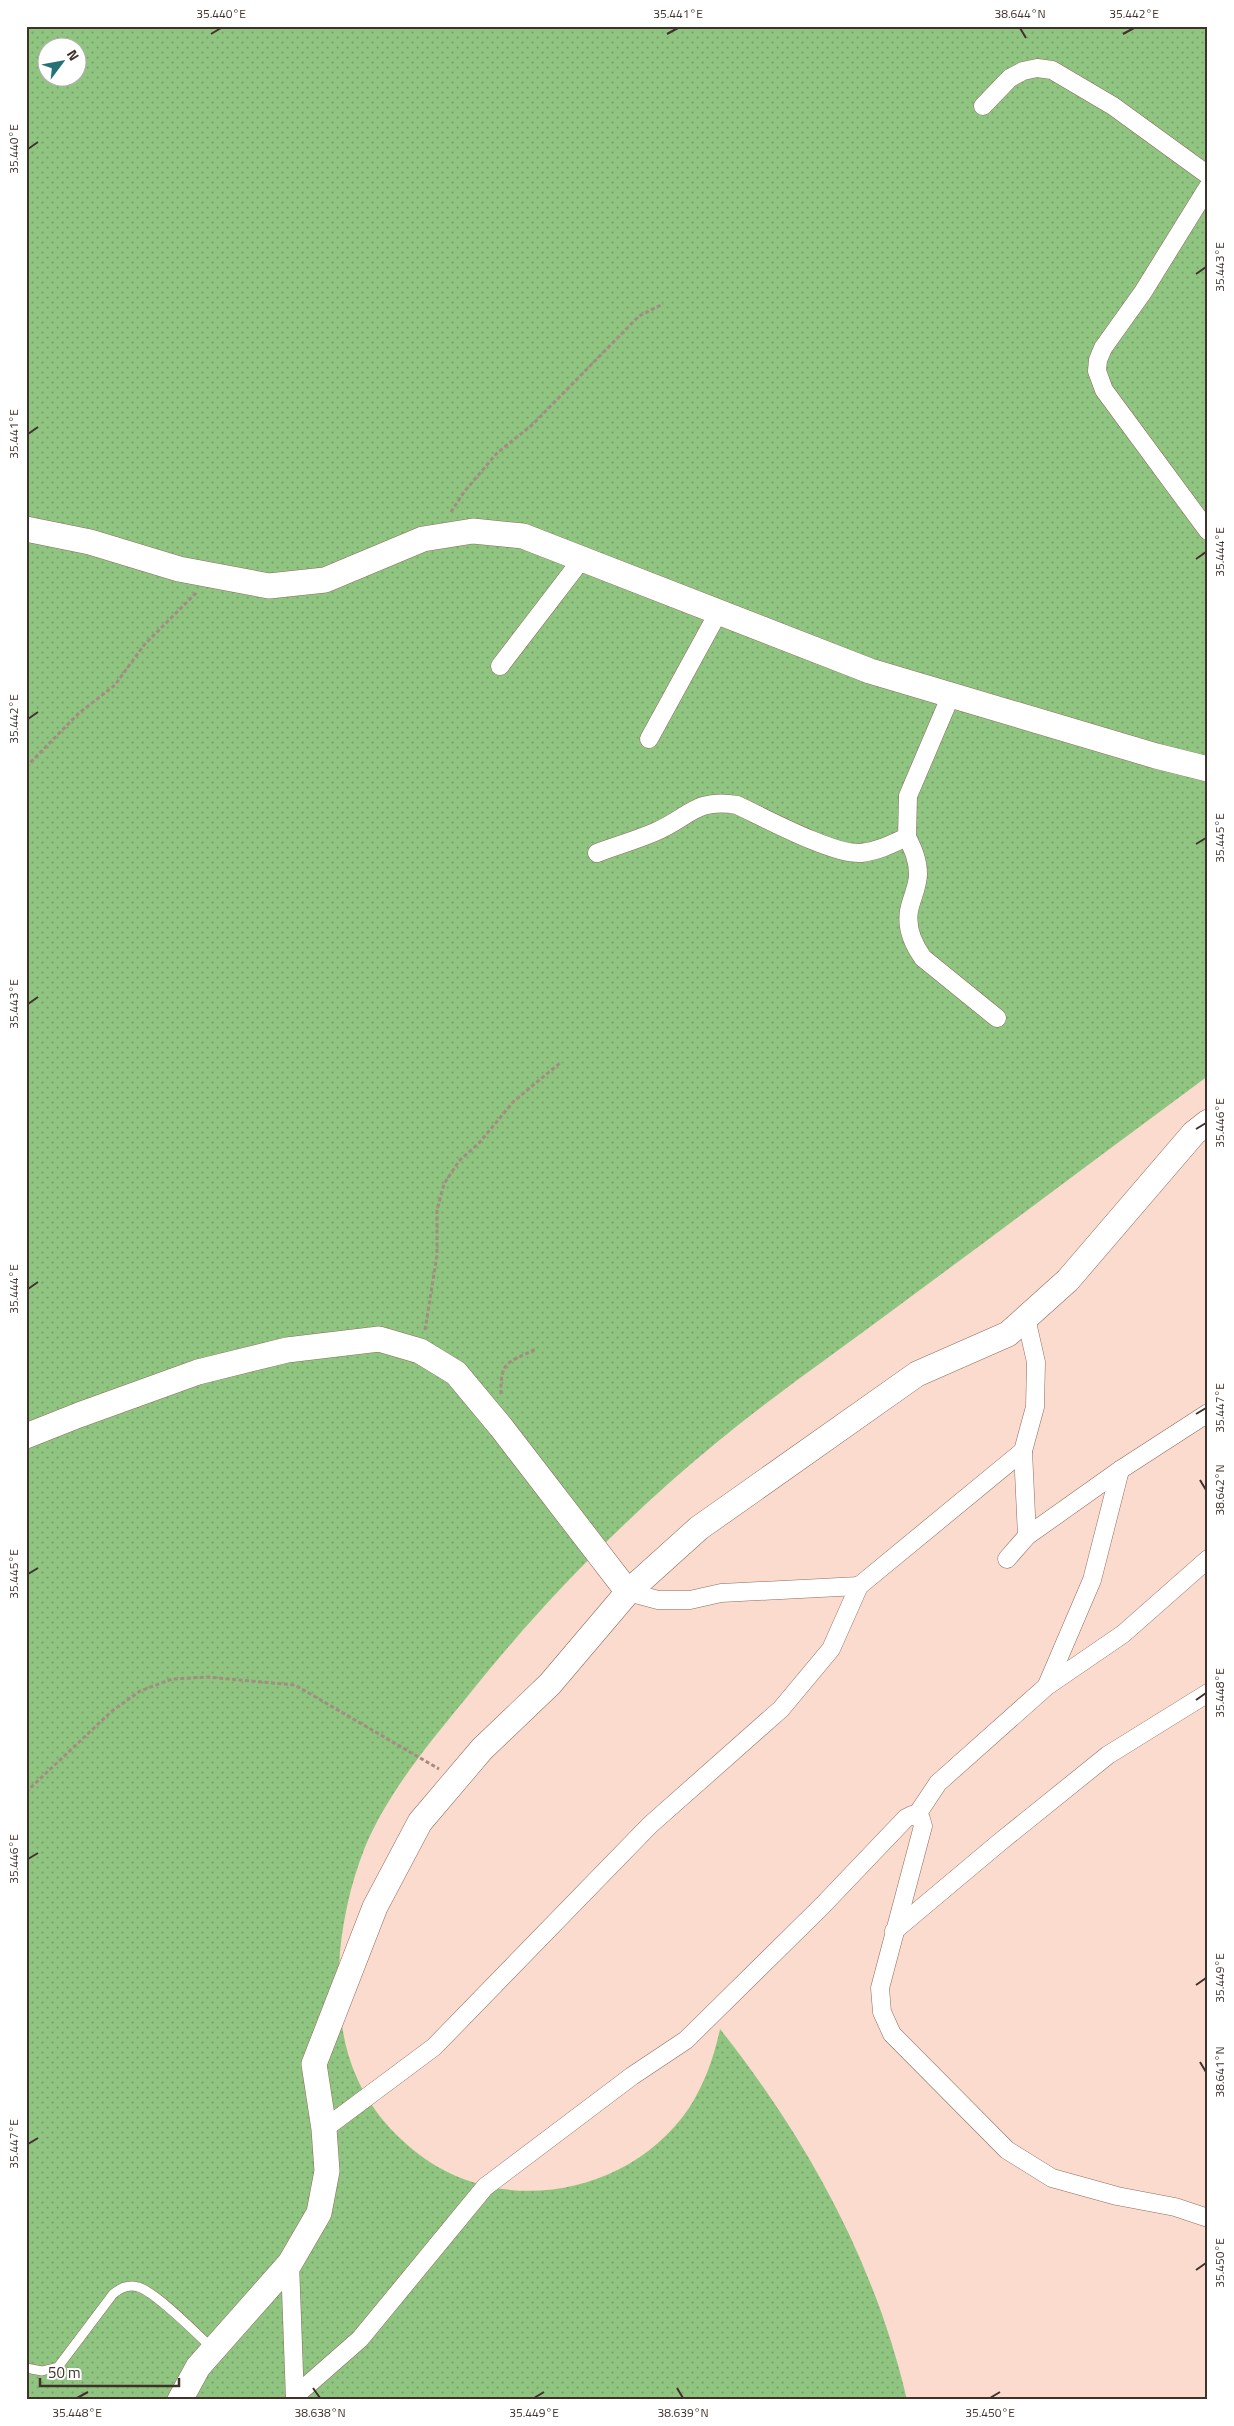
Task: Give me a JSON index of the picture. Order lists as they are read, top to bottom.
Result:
{
  "scale_bar": "50 m",
  "north": "top right",
  "coordinates": [
    "35.440°E",
    "35.441°E",
    "38.644°N",
    "35.442°E",
    "35.443°E",
    "35.444°E",
    "35.445°E",
    "35.446°E",
    "35.447°E",
    "38.642°N",
    "35.448°E",
    "35.449°E",
    "38.641°N",
    "35.450°E",
    "38.638°N",
    "38.639°N"
  ]
}
